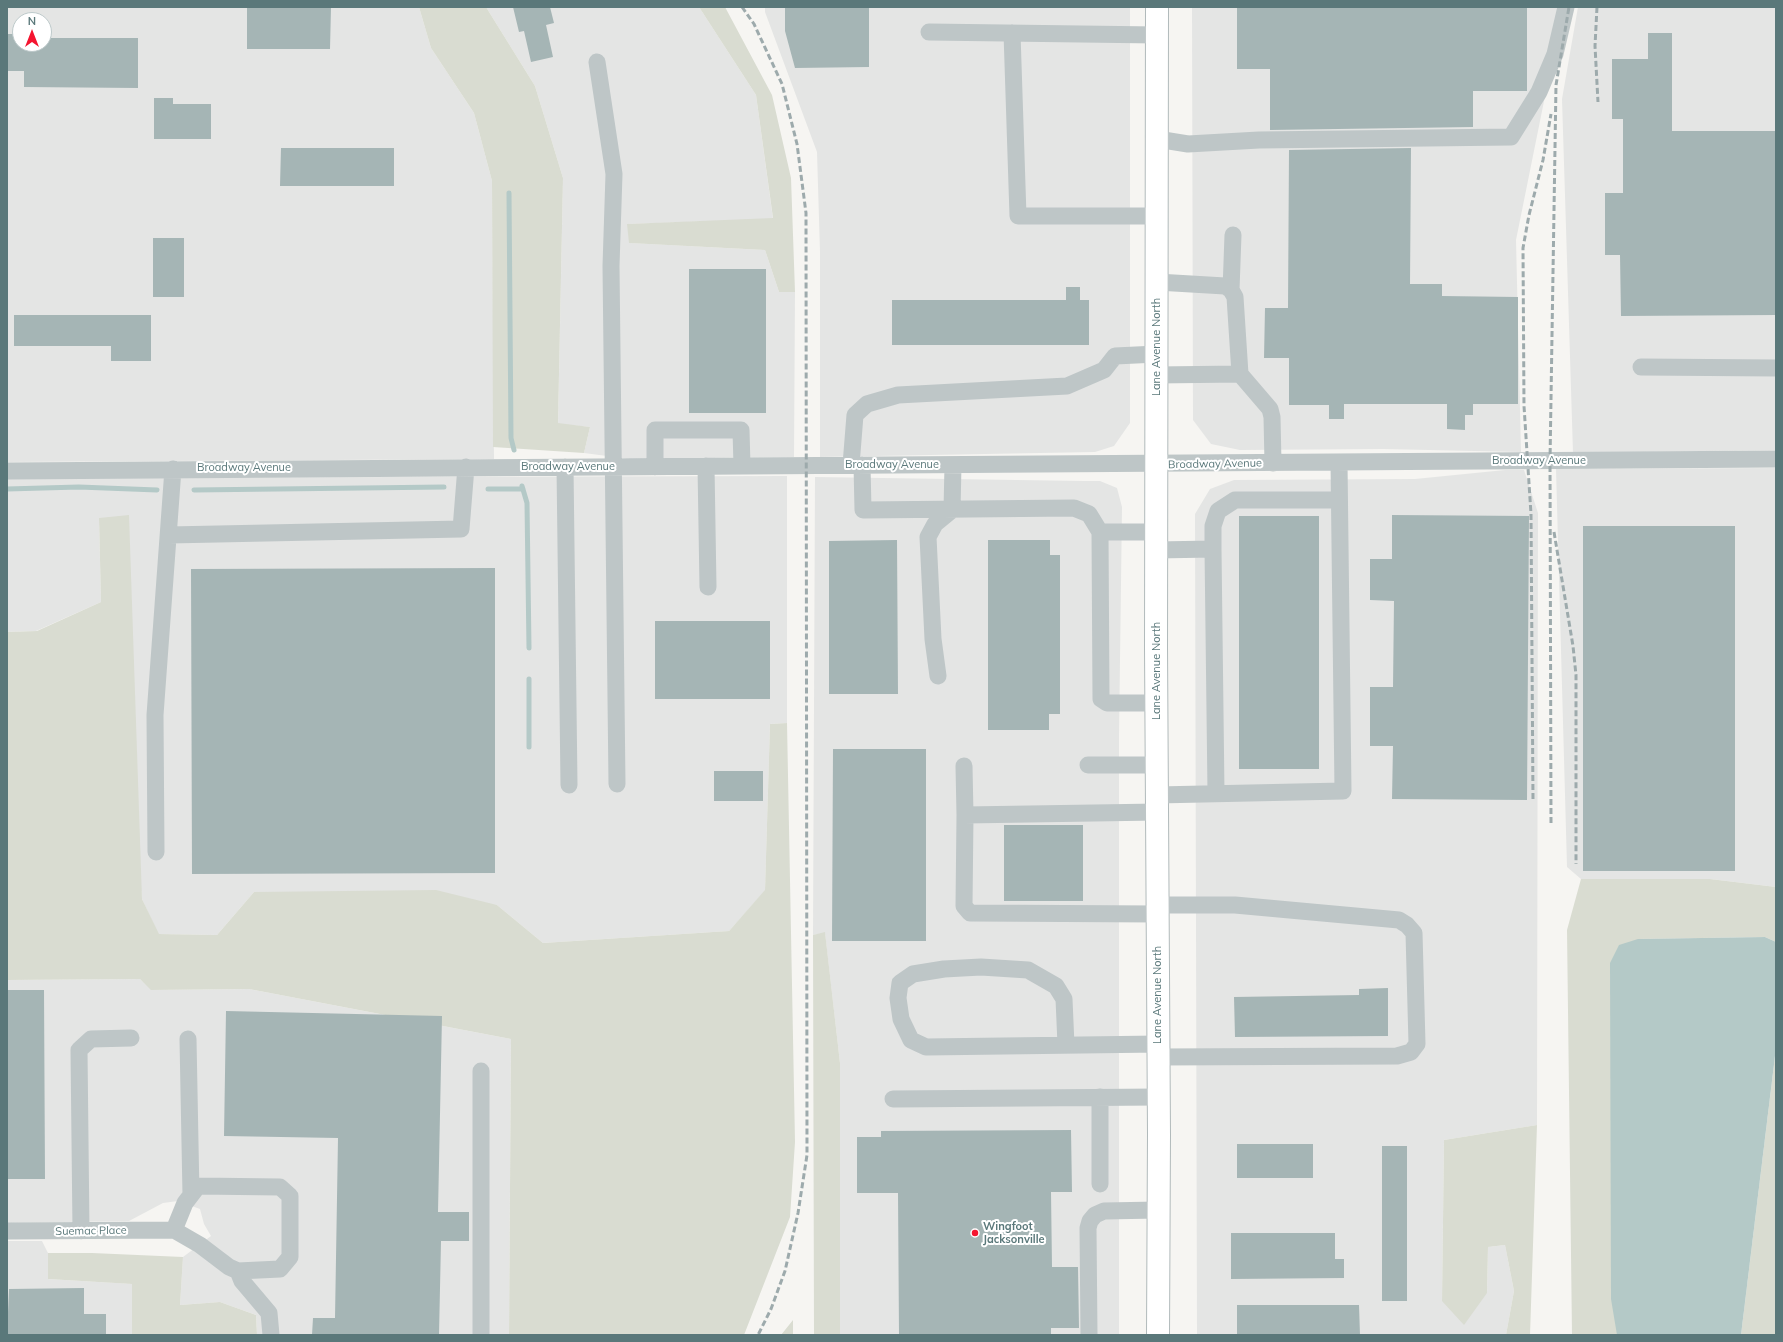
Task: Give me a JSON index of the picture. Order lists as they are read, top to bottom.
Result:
{
  "streets": {
    "main road": ["Lane Avenue North"],
    "street": ["Broadway Avenue", "Suemac Place"]
  },
  "crossings": [
    ["Lane Avenue North", "Broadway Avenue"]
  ],
  "places": ["Wingfoot Jacksonville"],
  "north": "top"
}
